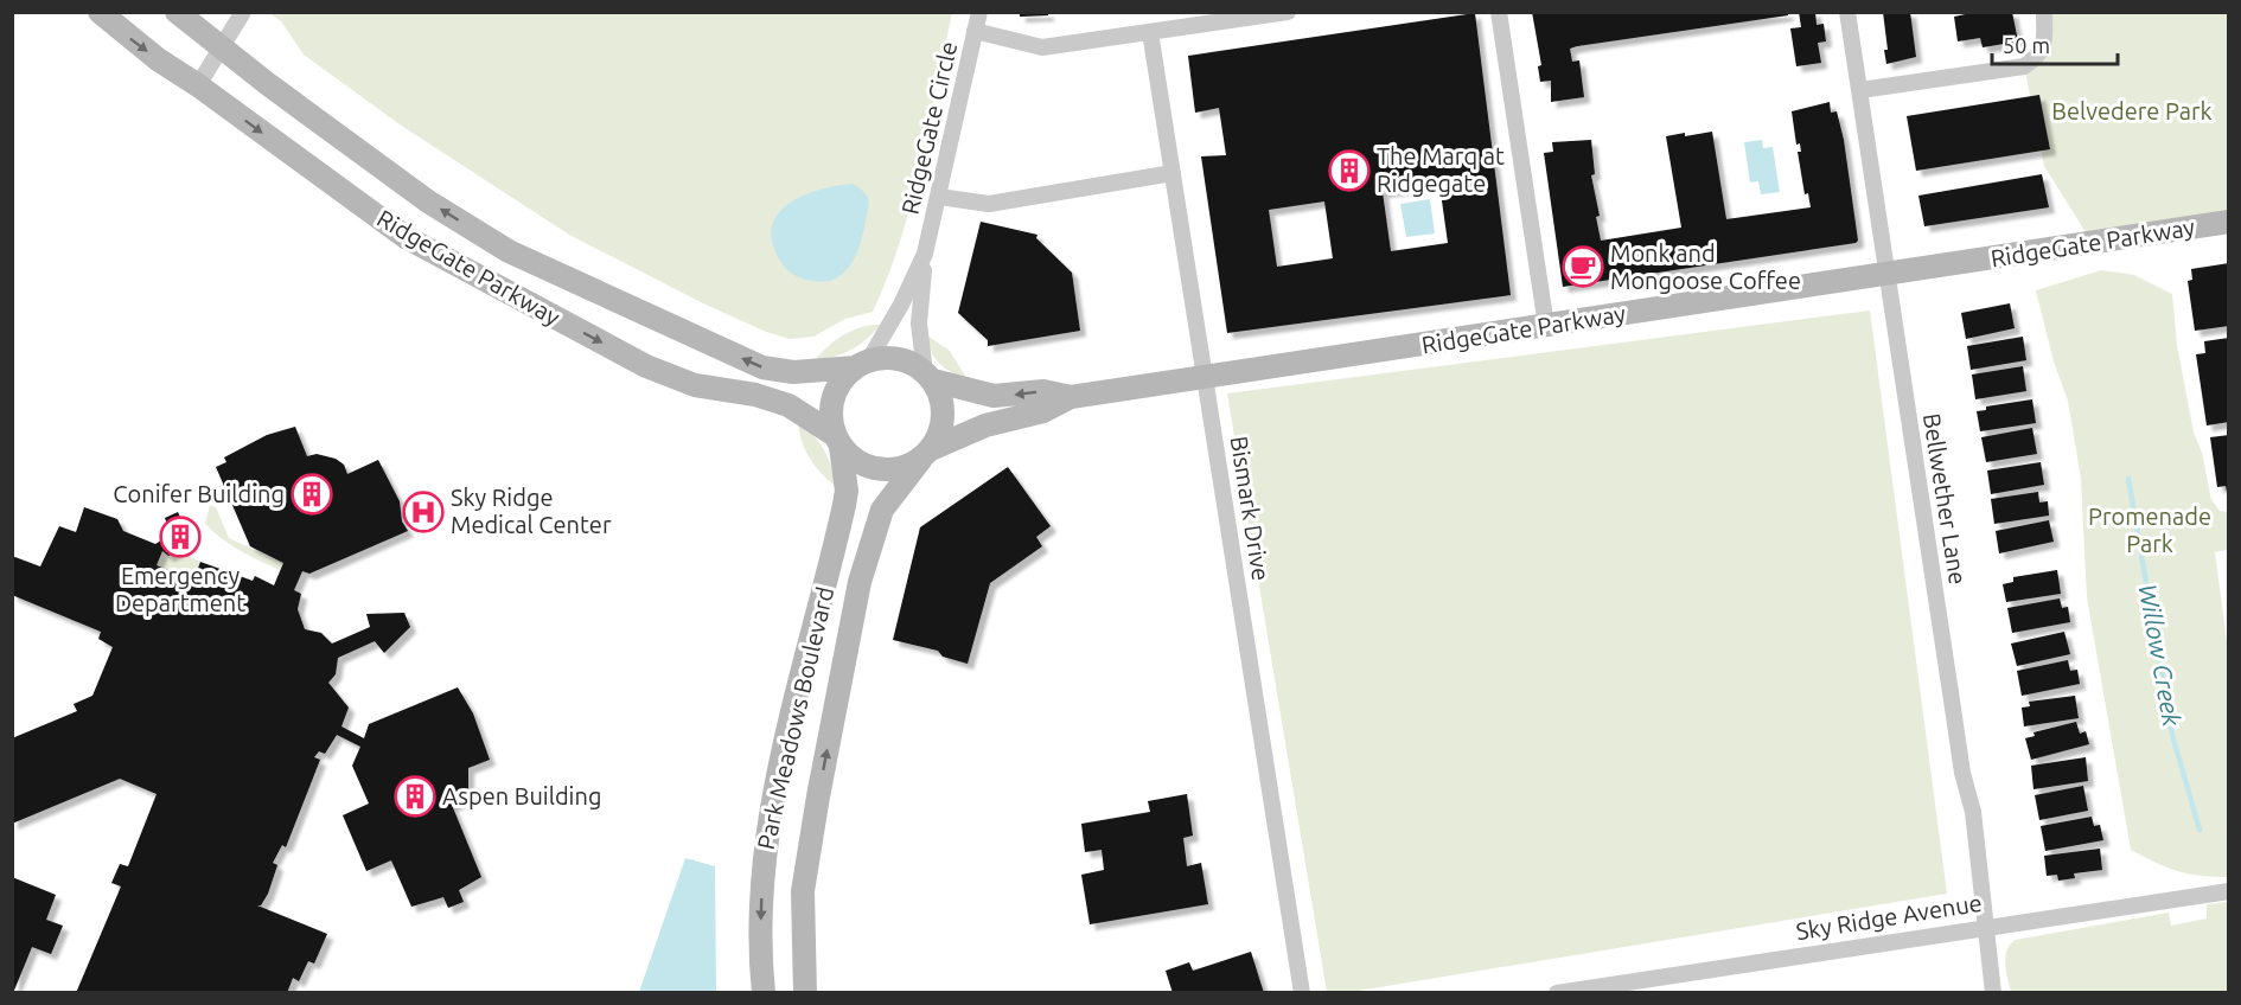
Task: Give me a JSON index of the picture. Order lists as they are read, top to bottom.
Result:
{
  "streets": {
    "main road": ["RidgeGate Parkway", "Park Meadows Boulevard"],
    "street": [
      "RidgeGate Circle",
      "Bellwether Lane",
      "Bismark Drive",
      "Sky Ridge Avenue"
    ]
  },
  "crossings": [
    ["RidgeGate Circle", "RidgeGate Parkway"],
    ["RidgeGate Circle", "Park Meadows Boulevard"],
    ["RidgeGate Parkway", "Bellwether Lane"],
    ["RidgeGate Parkway", "Bismark Drive"],
    ["RidgeGate Parkway", "Park Meadows Boulevard"],
    ["Bellwether Lane", "Sky Ridge Avenue"]
  ],
  "water": ["Willow Creek"],
  "parks": ["Belvedere Park", "Promenade Park"],
  "places": {
    "building": [
      "The Marq at Ridgegate",
      "Conifer Building",
      "Emergency Department",
      "Aspen Building"
    ],
    "cafe": ["Monk and Mongoose Coffee"],
    "hospital": ["Sky Ridge Medical Center"]
  },
  "scale_bar": "50 m"
}
